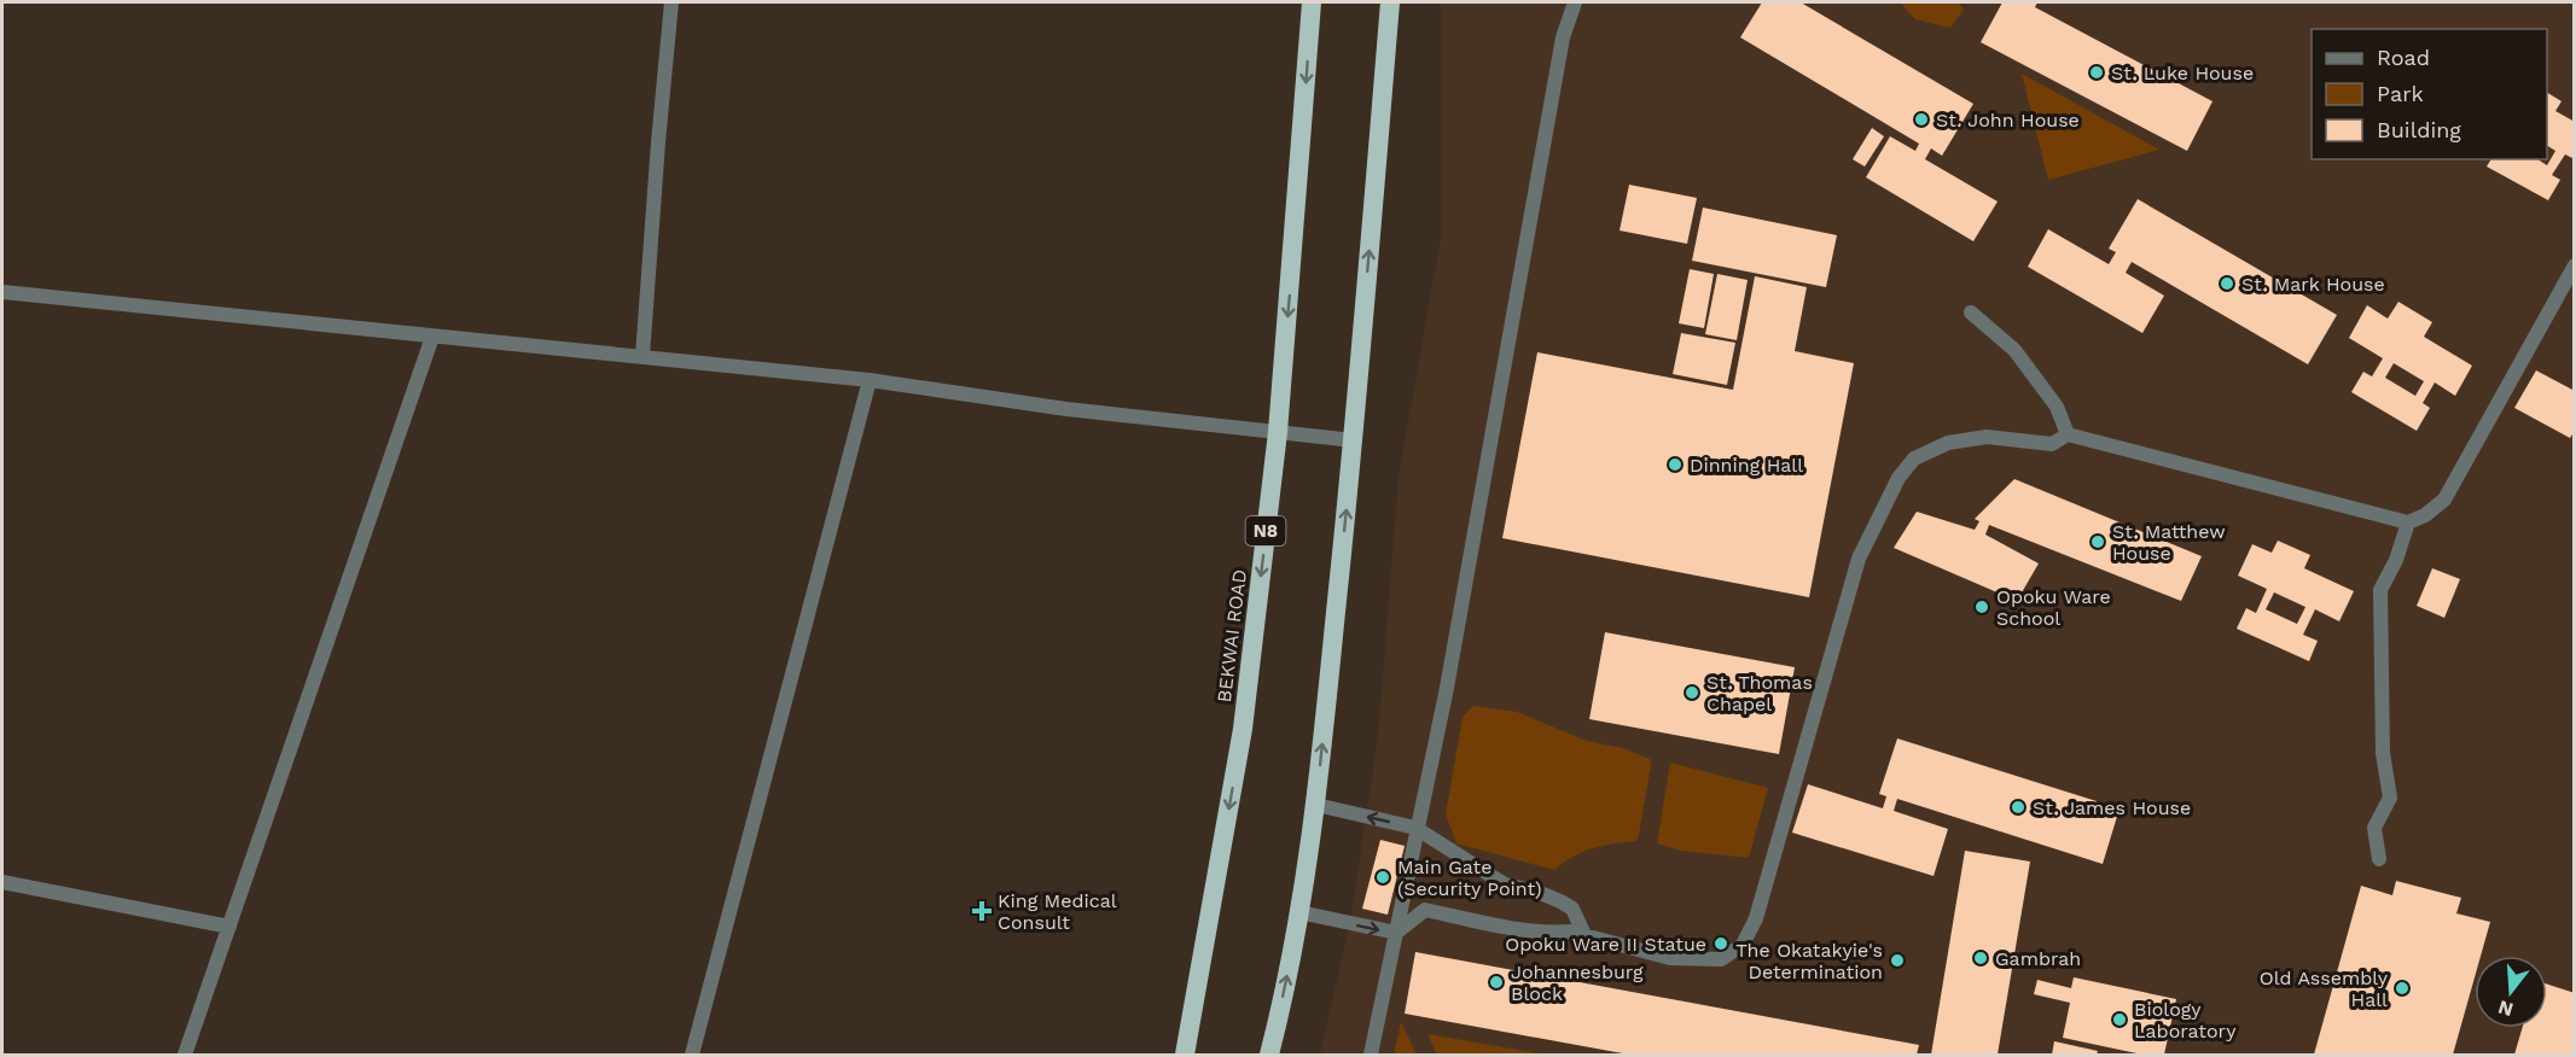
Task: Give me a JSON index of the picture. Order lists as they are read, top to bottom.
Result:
{
  "streets": {
    "highway": ["N8", "BEKWAI ROAD"]
  },
  "places": {
    "other": [
      "St. Luke House",
      "St. John House",
      "St. Mark House",
      "Dinning Hall",
      "St. Matthew House",
      "Opoku Ware School",
      "St. Thomas Chapel",
      "St. James House",
      "Main Gate (Security Point)",
      "Opoku Ware II Statue",
      "Gambrah",
      "The Okatakyie's Determination",
      "Johannesburg Block",
      "Old Assembly Hall",
      "Biology Laboratory"
    ],
    "health": ["King Medical Consult"]
  },
  "legend": ["Road", "Park", "Building"],
  "north": "bottom"
}
